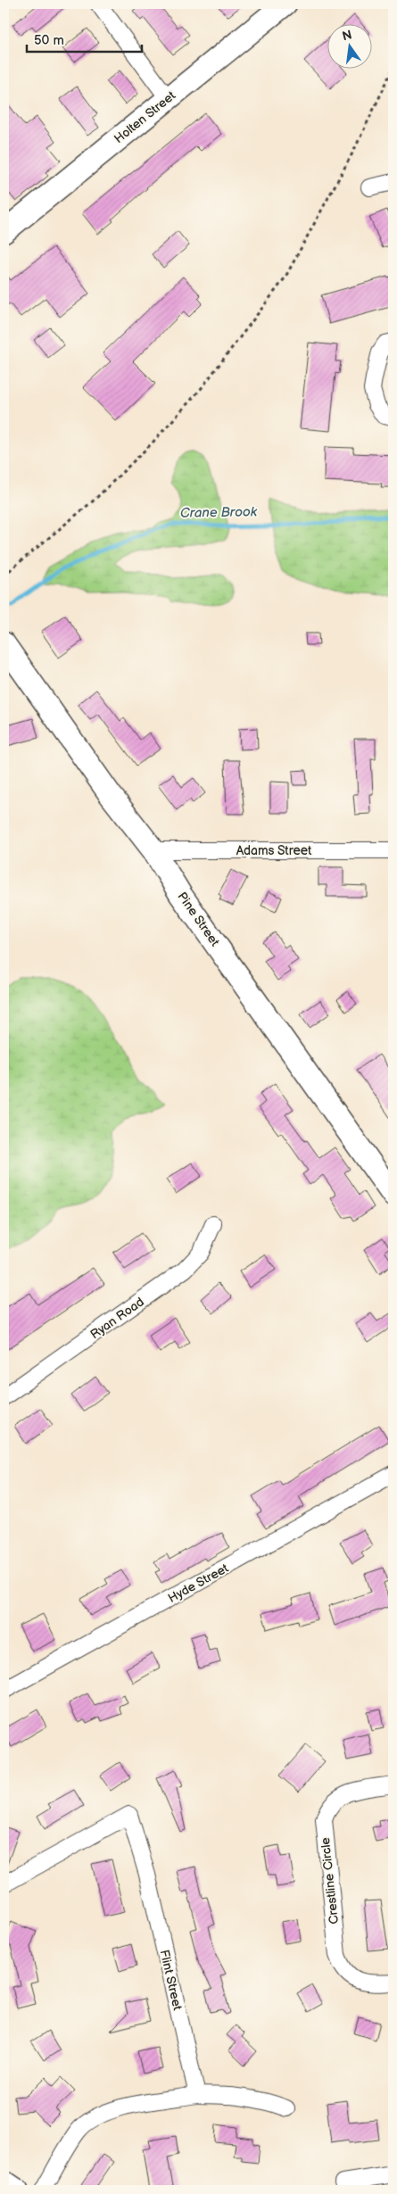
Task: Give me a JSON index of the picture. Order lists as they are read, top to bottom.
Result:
{
  "streets": {
    "street": [
      "Holten Street",
      "Adams Street",
      "Pine Street",
      "Ryan Road",
      "Hyde Street",
      "Crestline Circle",
      "Flint Street"
    ]
  },
  "crossings": [
    ["Adams Street", "Pine Street"]
  ],
  "water": ["Crane Brook"],
  "scale_bar": "50 m",
  "north": "top"
}
